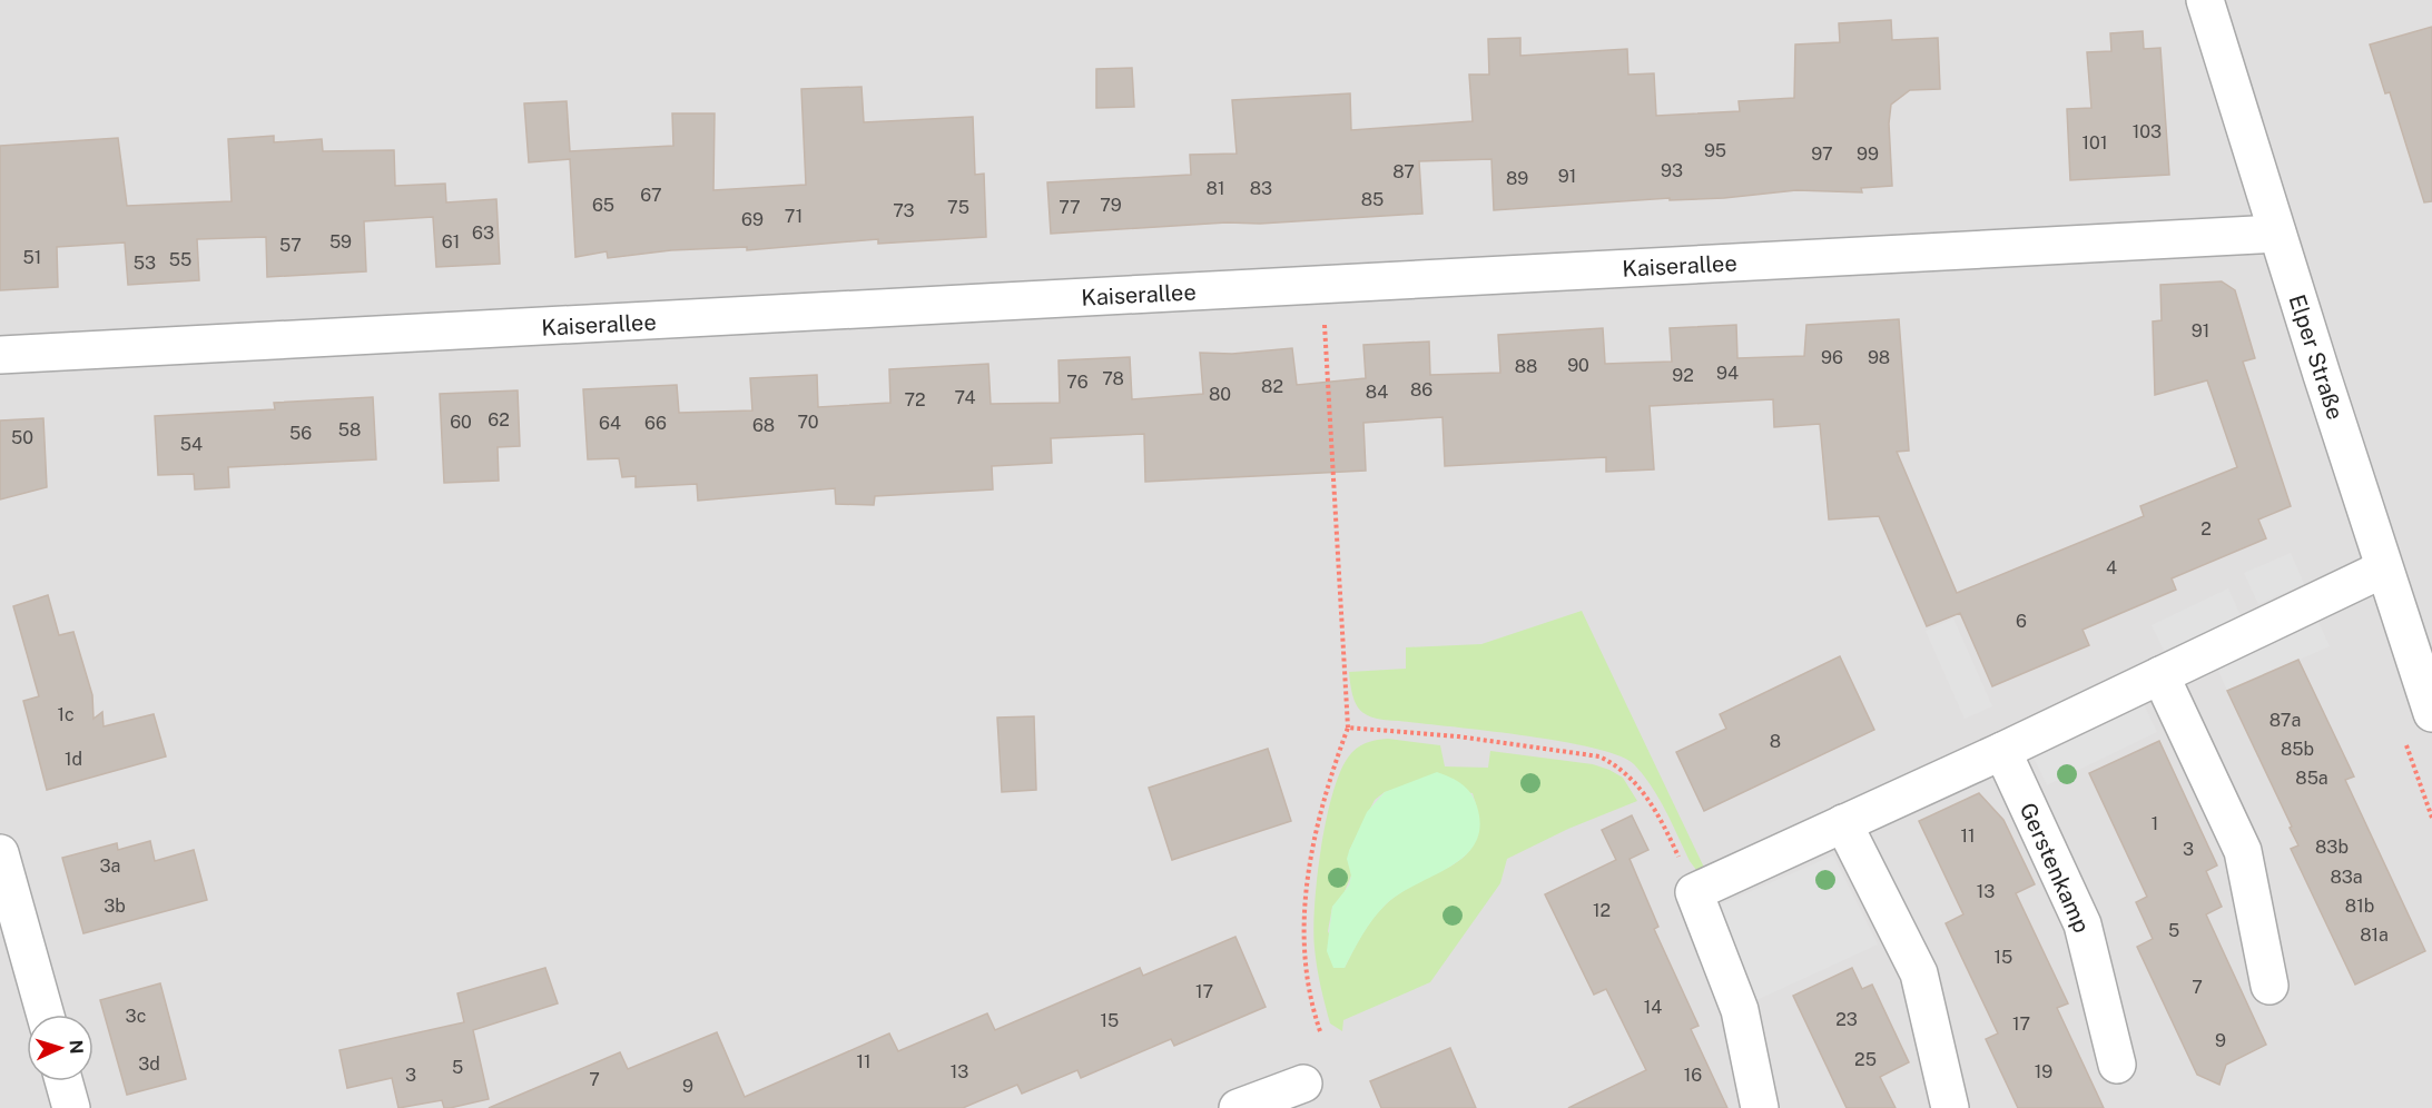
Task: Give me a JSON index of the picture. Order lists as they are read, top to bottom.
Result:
{
  "streets": {
    "street": ["Kaiserallee", "Elper Straße", "Gerstenkamp"]
  },
  "crossings": [
    ["Kaiserallee", "Elper Straße"]
  ],
  "house_numbers": [
    "103",
    "101",
    "95",
    "97",
    "99",
    "93",
    "87",
    "91",
    "89",
    "81",
    "83",
    "67",
    "85",
    "65",
    "79",
    "75",
    "77",
    "73",
    "71",
    "69",
    "63",
    "59",
    "61",
    "57",
    "51",
    "55",
    "53",
    "91",
    "96",
    "98",
    "90",
    "88",
    "94",
    "92",
    "78",
    "76",
    "82",
    "86",
    "84",
    "80",
    "74",
    "72",
    "62",
    "60",
    "70",
    "64",
    "66",
    "68",
    "58",
    "56",
    "50",
    "54",
    "2",
    "4",
    "6",
    "1c",
    "87a",
    "8",
    "85b",
    "1d",
    "85a",
    "1",
    "11",
    "83b",
    "3",
    "3a",
    "83a",
    "13",
    "3b",
    "81b",
    "12",
    "5",
    "81a",
    "15",
    "7",
    "17",
    "14",
    "3c",
    "23",
    "15",
    "17",
    "9",
    "25",
    "11",
    "3d",
    "5",
    "13",
    "19",
    "3",
    "16",
    "7",
    "9"
  ],
  "north": "right"
}
